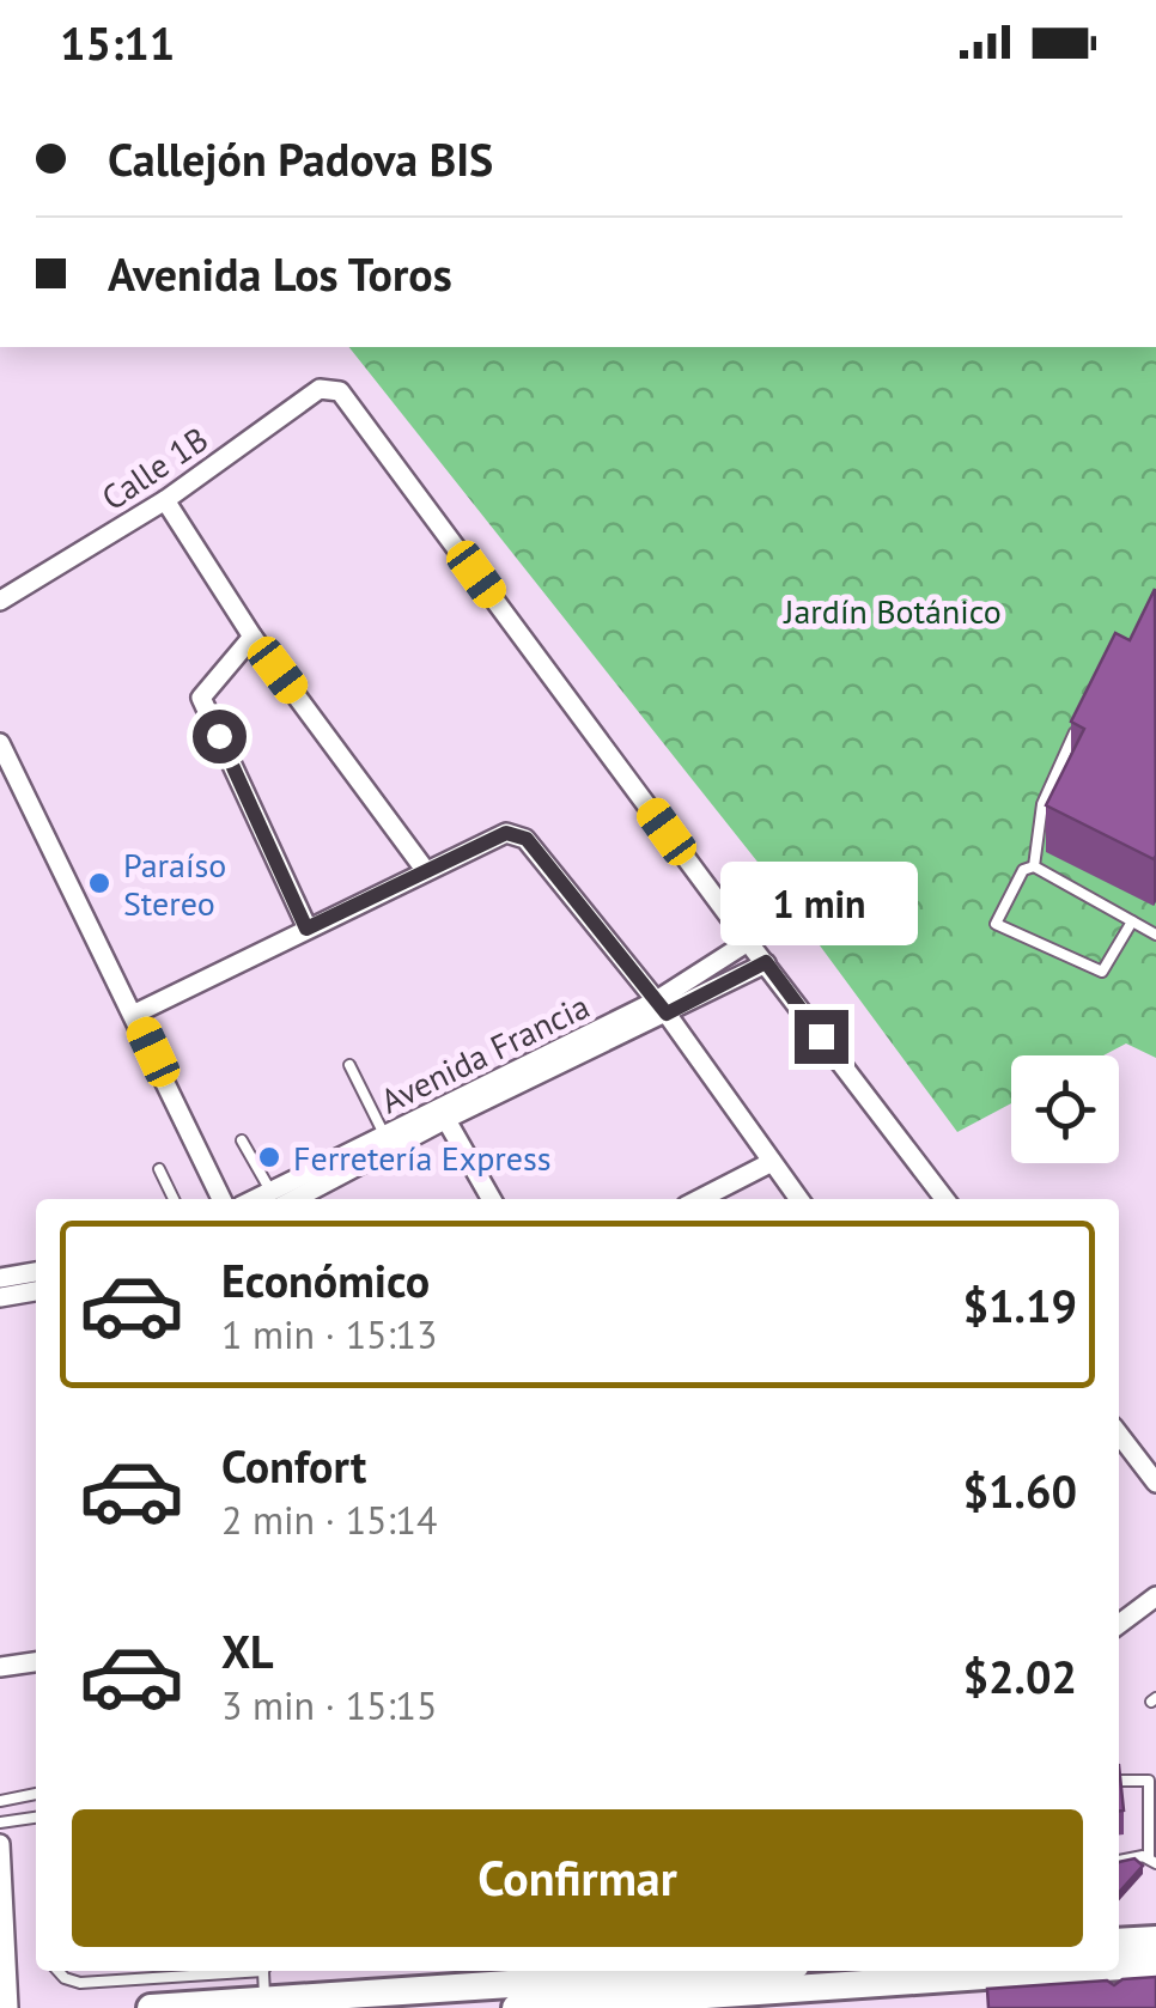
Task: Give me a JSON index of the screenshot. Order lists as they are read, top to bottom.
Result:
{
  "streets": {
    "street": ["Calle 1B", "Avenida Francia"]
  },
  "crossings": [
    ["Calle 1B", "Avenida Francia"]
  ],
  "parks": ["Jardín Botánico"],
  "places": ["Paraíso Stereo", "Ferretería Express"],
  "page": {
    "status": "15:11",
    "banner": ["Callejón Padova BIS", "Avenida Los Toros"],
    "bubble": "1 min",
    "list": [
      {
        "name": "Económico",
        "note": "1 min · 15:13",
        "value": "$1.19"
      },
      {
        "name": "Confort",
        "note": "2 min · 15:14",
        "value": "$1.60"
      },
      {
        "name": "XL",
        "note": "3 min · 15:15",
        "value": "$2.02"
      }
    ],
    "buttons": "Confirmar"
  }
}
